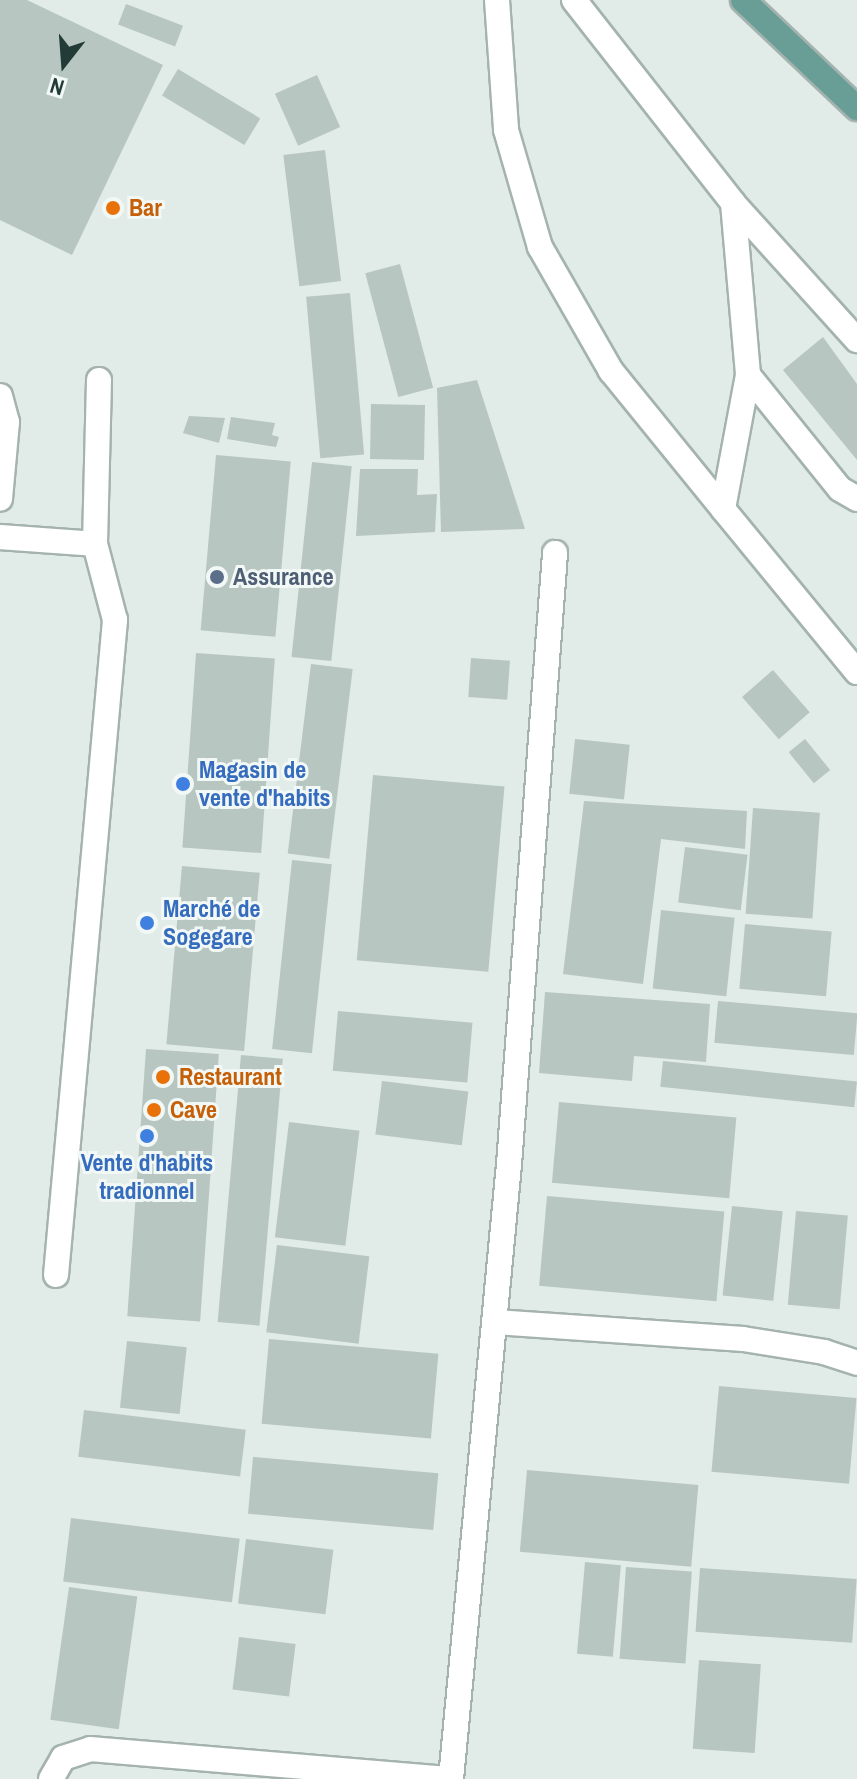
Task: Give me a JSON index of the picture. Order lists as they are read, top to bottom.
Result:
{
  "places": [
    "Bar",
    "Assurance",
    "Magasin de vente d'habits",
    "Marché de Sogegare",
    "Restaurant",
    "Cave",
    "Vente d'habits tradionnel"
  ],
  "north": "bottom"
}
